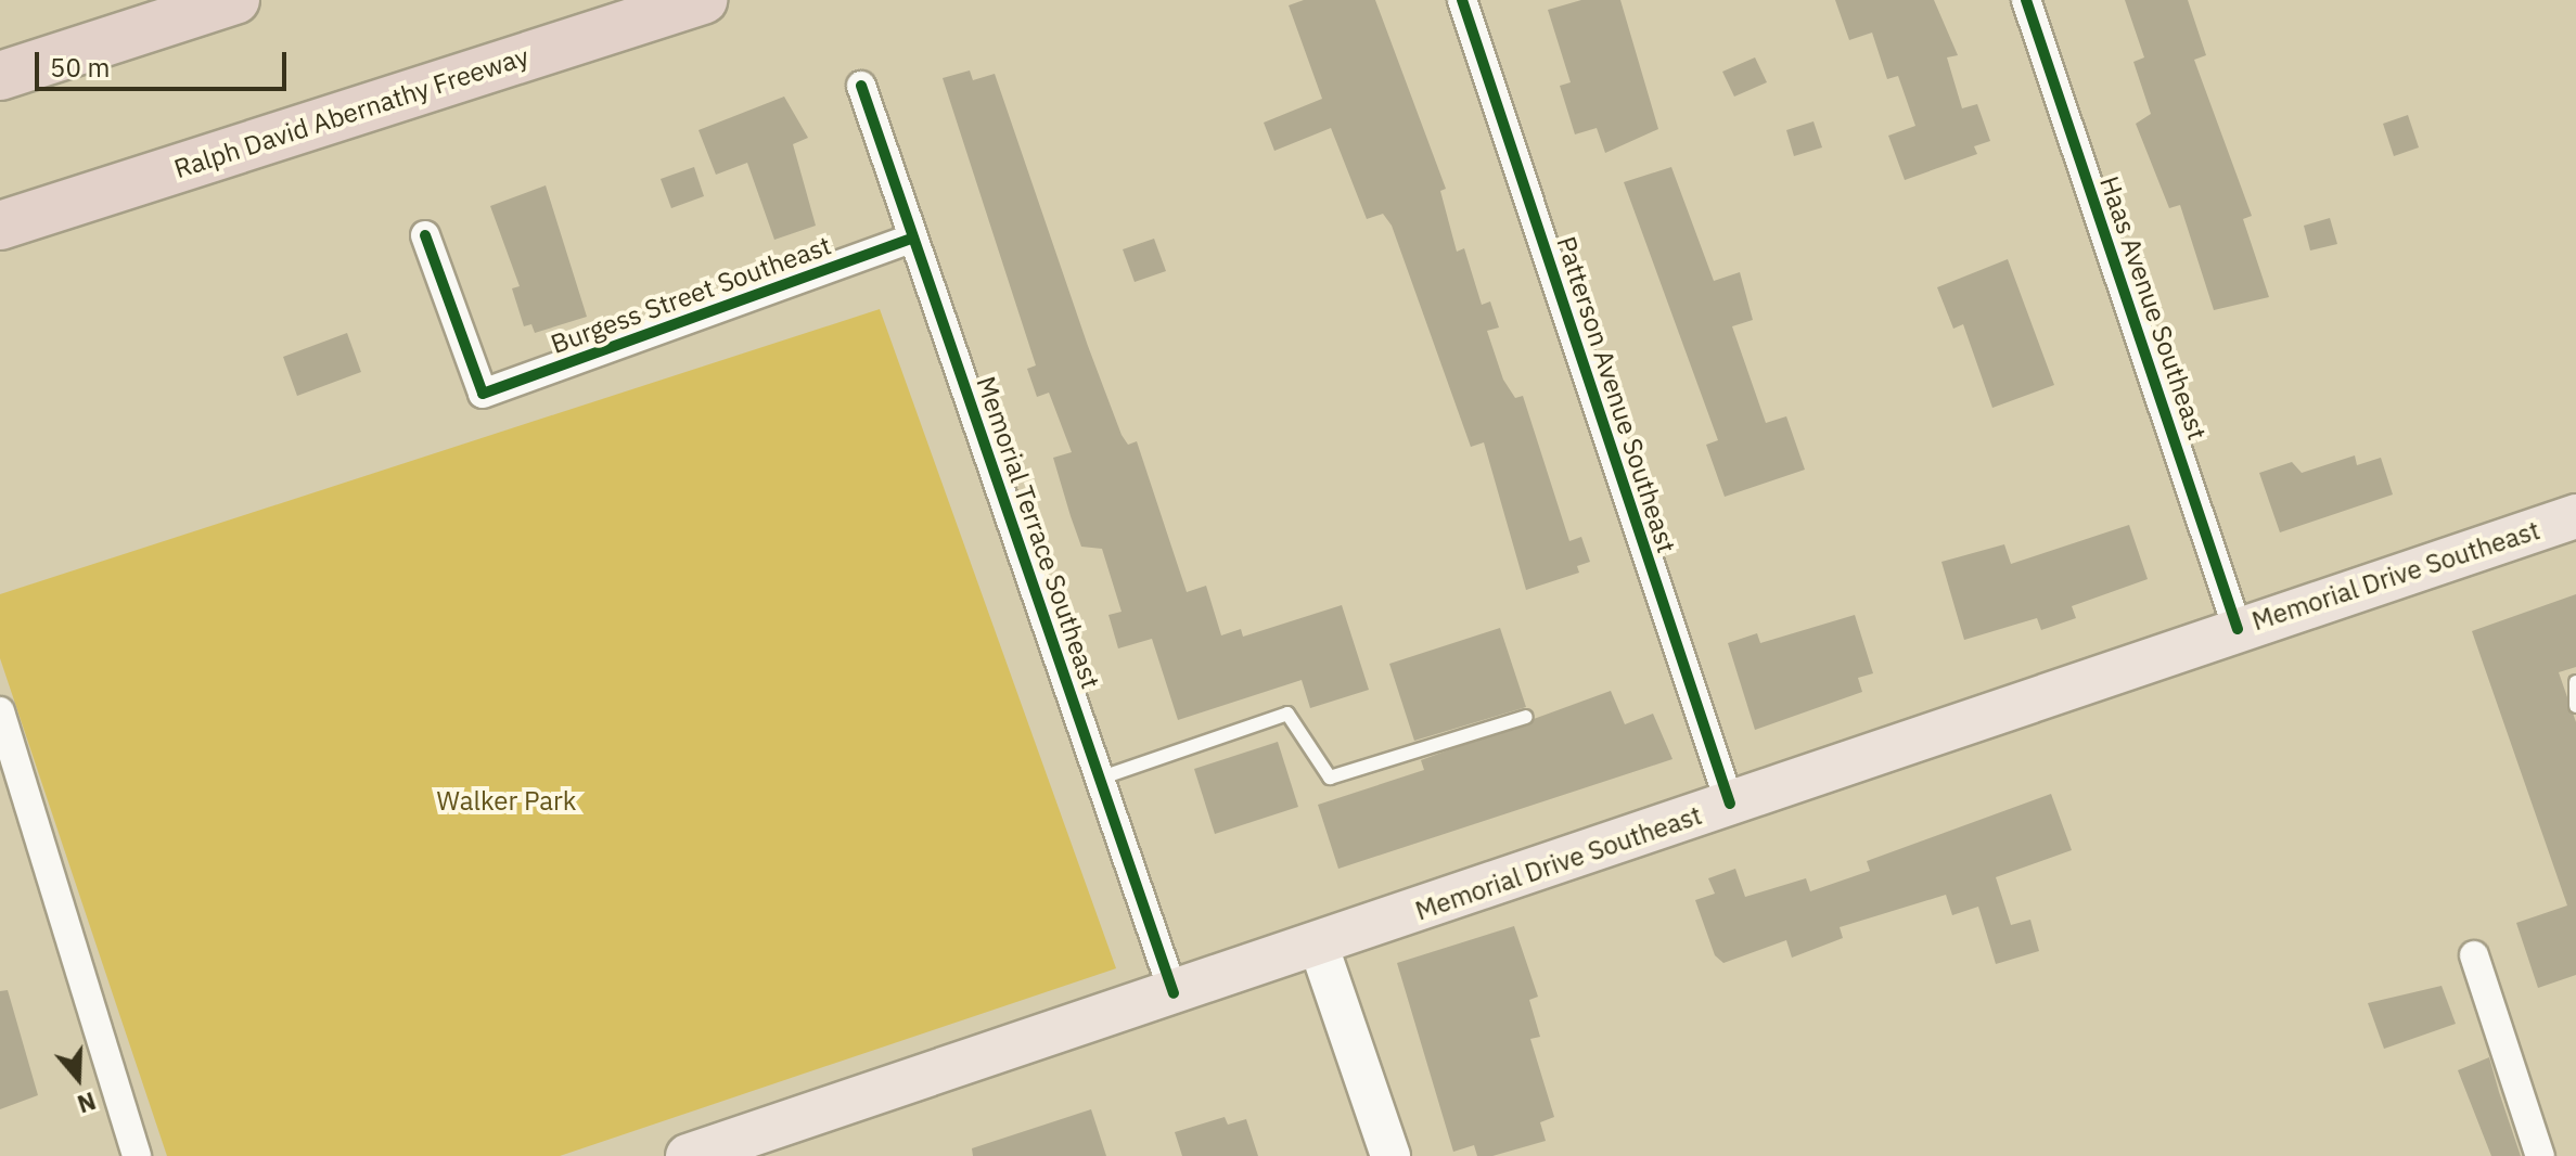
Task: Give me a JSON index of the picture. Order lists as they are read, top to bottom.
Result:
{
  "streets": {
    "highway": ["Ralph David Abernathy Freeway"],
    "main road": ["Memorial Drive Southeast"],
    "street": [
      "Burgess Street Southeast",
      "Haas Avenue Southeast",
      "Patterson Avenue Southeast",
      "Memorial Terrace Southeast"
    ]
  },
  "crossings": [
    ["Burgess Street Southeast", "Memorial Terrace Southeast"],
    ["Haas Avenue Southeast", "Memorial Drive Southeast"],
    ["Patterson Avenue Southeast", "Memorial Drive Southeast"],
    ["Memorial Terrace Southeast", "Memorial Drive Southeast"]
  ],
  "parks": ["Walker Park"],
  "scale_bar": "50 m",
  "north": "bottom"
}
